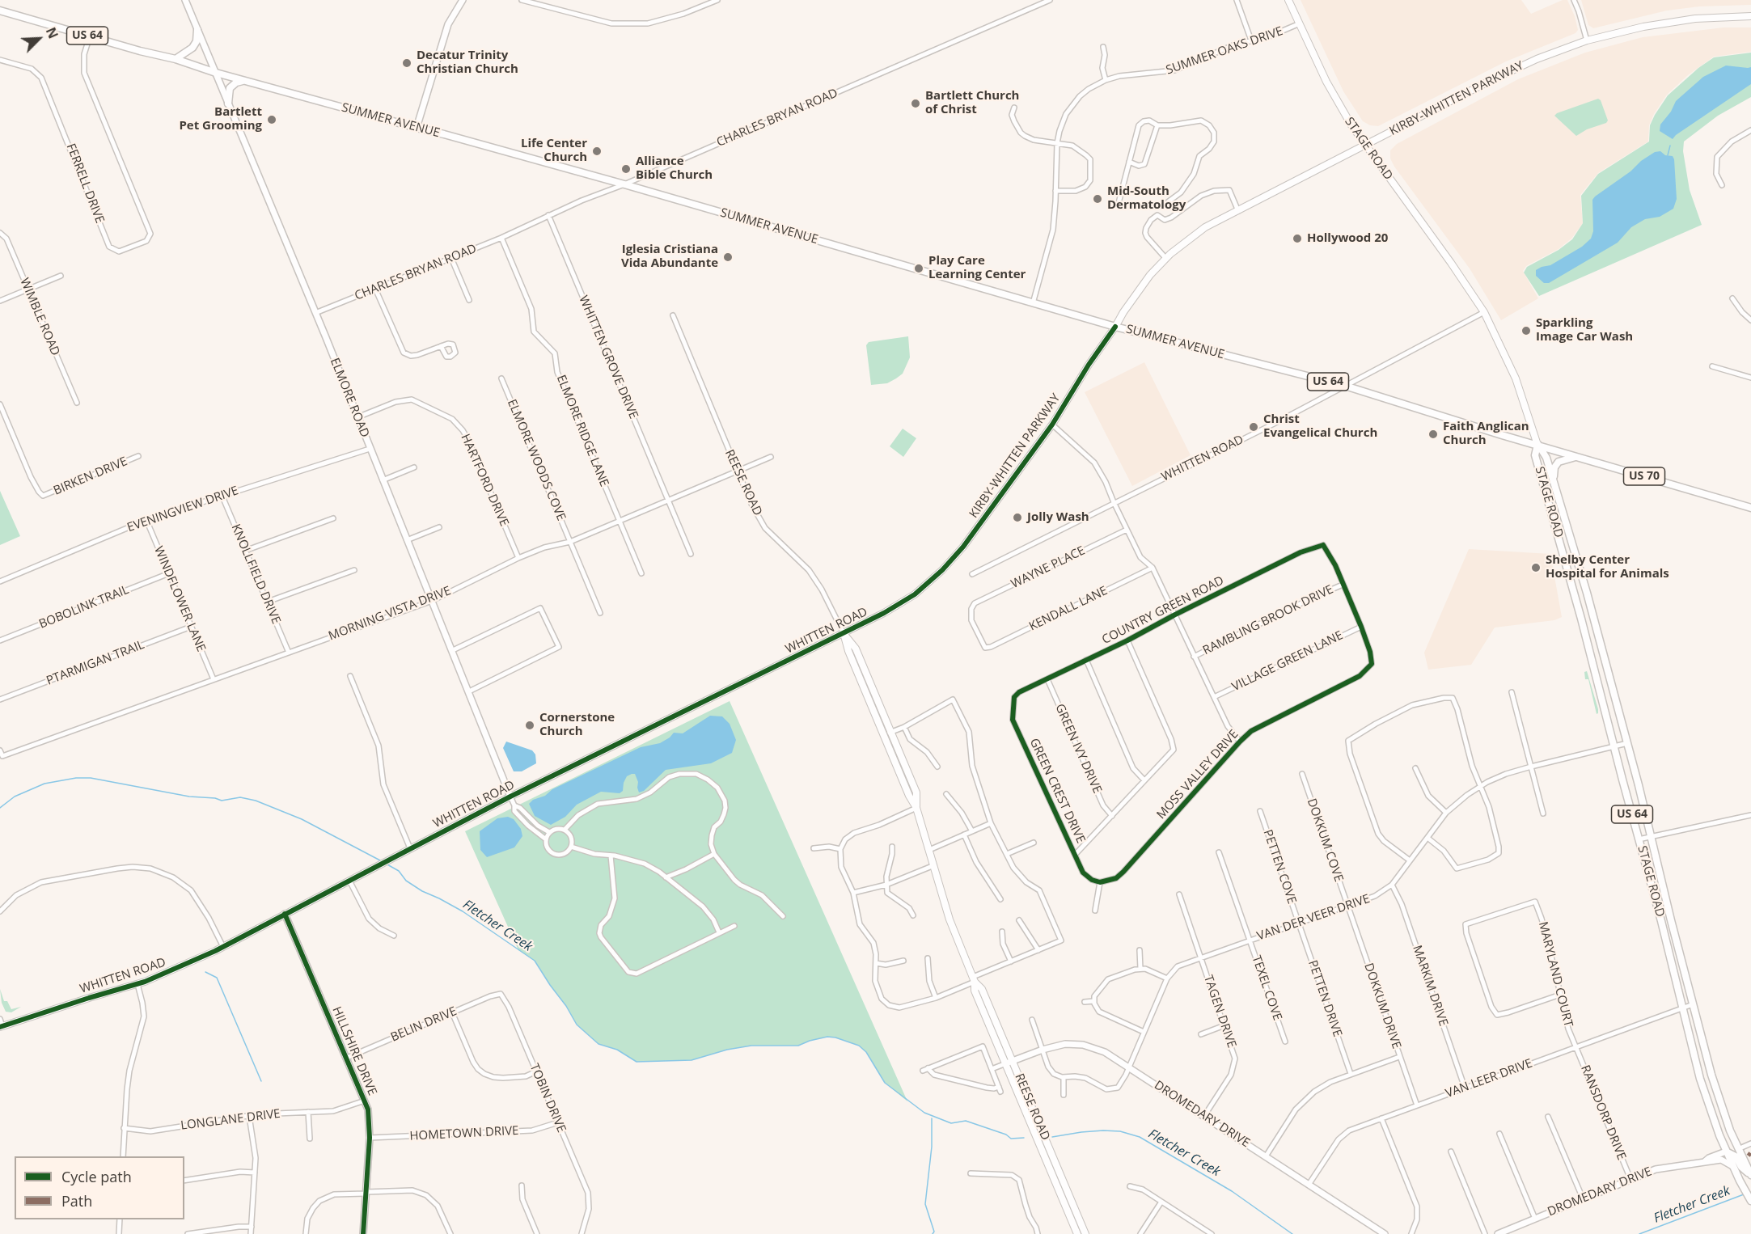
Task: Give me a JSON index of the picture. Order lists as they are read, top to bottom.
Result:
{
  "streets": {
    "main road": [
      "US 64",
      "KIRBY-WHITTEN PARKWAY",
      "SUMMER AVENUE",
      "STAGE ROAD",
      "WHITTEN ROAD",
      "US 70",
      "REESE ROAD"
    ],
    "street": [
      "SUMMER OAKS DRIVE",
      "CHARLES BRYAN ROAD",
      "FERRELL DRIVE",
      "WIMBLE ROAD",
      "WHITTEN GROVE DRIVE",
      "ELMORE ROAD",
      "ELMORE RIDGE LANE",
      "ELMORE WOODS COVE",
      "BIRKEN DRIVE",
      "HARTFORD DRIVE",
      "EVENINGVIEW DRIVE",
      "WAYNE PLACE",
      "KNOLLFIELD DRIVE",
      "WINDFLOWER LANE",
      "BOBOLINK TRAIL",
      "KENDALL LANE",
      "COUNTRY GREEN ROAD",
      "MORNING VISTA DRIVE",
      "RAMBLING BROOK DRIVE",
      "VILLAGE GREEN LANE",
      "PTARMIGAN TRAIL",
      "GREEN IVY DRIVE",
      "MOSS VALLEY DRIVE",
      "GREEN CREST DRIVE",
      "DOKKUM COVE",
      "PETTEN COVE",
      "VAN DER VEER DRIVE",
      "MARYLAND COURT",
      "MARKIM DRIVE",
      "TEXEL COVE",
      "PETTEN DRIVE",
      "DOKKUM DRIVE",
      "TAGEN DRIVE",
      "BELIN DRIVE",
      "HILLSHIRE DRIVE",
      "VAN LEER DRIVE",
      "TOBIN DRIVE",
      "RANSDORP DRIVE",
      "DROMEDARY DRIVE",
      "LONGLANE DRIVE",
      "HOMETOWN DRIVE"
    ]
  },
  "crossings": [
    ["SUMMER OAKS DRIVE", "SUMMER AVENUE"],
    ["SUMMER OAKS DRIVE", "STAGE ROAD"],
    ["KIRBY-WHITTEN PARKWAY", "SUMMER AVENUE"],
    ["KIRBY-WHITTEN PARKWAY", "STAGE ROAD"],
    ["KIRBY-WHITTEN PARKWAY", "WHITTEN ROAD"],
    ["CHARLES BRYAN ROAD", "SUMMER AVENUE"],
    ["CHARLES BRYAN ROAD", "WHITTEN GROVE DRIVE"],
    ["CHARLES BRYAN ROAD", "ELMORE ROAD"],
    ["CHARLES BRYAN ROAD", "ELMORE RIDGE LANE"],
    ["SUMMER AVENUE", "STAGE ROAD"],
    ["SUMMER AVENUE", "FERRELL DRIVE"],
    ["SUMMER AVENUE", "ELMORE ROAD"],
    ["SUMMER AVENUE", "WHITTEN ROAD"],
    ["SUMMER AVENUE", "US 70"],
    ["STAGE ROAD", "WHITTEN ROAD"],
    ["STAGE ROAD", "US 70"],
    ["STAGE ROAD", "VAN DER VEER DRIVE"],
    ["STAGE ROAD", "VAN LEER DRIVE"],
    ["STAGE ROAD", "DROMEDARY DRIVE"],
    ["WHITTEN GROVE DRIVE", "MORNING VISTA DRIVE"],
    ["ELMORE ROAD", "WHITTEN ROAD"],
    ["ELMORE ROAD", "HARTFORD DRIVE"],
    ["ELMORE ROAD", "EVENINGVIEW DRIVE"],
    ["ELMORE ROAD", "MORNING VISTA DRIVE"],
    ["ELMORE RIDGE LANE", "MORNING VISTA DRIVE"],
    ["WHITTEN ROAD", "REESE ROAD"],
    ["WHITTEN ROAD", "HILLSHIRE DRIVE"],
    ["ELMORE WOODS COVE", "MORNING VISTA DRIVE"],
    ["HARTFORD DRIVE", "MORNING VISTA DRIVE"],
    ["REESE ROAD", "MORNING VISTA DRIVE"],
    ["REESE ROAD", "DROMEDARY DRIVE"],
    ["EVENINGVIEW DRIVE", "KNOLLFIELD DRIVE"],
    ["EVENINGVIEW DRIVE", "WINDFLOWER LANE"],
    ["WAYNE PLACE", "KENDALL LANE"],
    ["KNOLLFIELD DRIVE", "MORNING VISTA DRIVE"],
    ["WINDFLOWER LANE", "BOBOLINK TRAIL"],
    ["WINDFLOWER LANE", "MORNING VISTA DRIVE"],
    ["WINDFLOWER LANE", "PTARMIGAN TRAIL"],
    ["COUNTRY GREEN ROAD", "RAMBLING BROOK DRIVE"],
    ["COUNTRY GREEN ROAD", "GREEN IVY DRIVE"],
    ["COUNTRY GREEN ROAD", "GREEN CREST DRIVE"],
    ["VILLAGE GREEN LANE", "MOSS VALLEY DRIVE"],
    ["MOSS VALLEY DRIVE", "GREEN CREST DRIVE"],
    ["DOKKUM COVE", "VAN DER VEER DRIVE"],
    ["DOKKUM COVE", "DOKKUM DRIVE"],
    ["PETTEN COVE", "VAN DER VEER DRIVE"],
    ["PETTEN COVE", "PETTEN DRIVE"],
    ["VAN DER VEER DRIVE", "MARKIM DRIVE"],
    ["VAN DER VEER DRIVE", "TEXEL COVE"],
    ["VAN DER VEER DRIVE", "PETTEN DRIVE"],
    ["VAN DER VEER DRIVE", "DOKKUM DRIVE"],
    ["VAN DER VEER DRIVE", "TAGEN DRIVE"],
    ["VAN DER VEER DRIVE", "DROMEDARY DRIVE"],
    ["MARYLAND COURT", "VAN LEER DRIVE"],
    ["MARYLAND COURT", "RANSDORP DRIVE"],
    ["MARKIM DRIVE", "VAN LEER DRIVE"],
    ["DOKKUM DRIVE", "VAN LEER DRIVE"],
    ["TAGEN DRIVE", "DROMEDARY DRIVE"],
    ["BELIN DRIVE", "HILLSHIRE DRIVE"],
    ["BELIN DRIVE", "TOBIN DRIVE"],
    ["HILLSHIRE DRIVE", "LONGLANE DRIVE"],
    ["HILLSHIRE DRIVE", "HOMETOWN DRIVE"],
    ["VAN LEER DRIVE", "RANSDORP DRIVE"],
    ["VAN LEER DRIVE", "DROMEDARY DRIVE"],
    ["TOBIN DRIVE", "HOMETOWN DRIVE"],
    ["RANSDORP DRIVE", "DROMEDARY DRIVE"]
  ],
  "water": ["Fletcher Creek"],
  "places": [
    "Decatur Trinity Christian Church",
    "Bartlett Church of Christ",
    "Bartlett Pet Grooming",
    "Life Center Church",
    "Alliance Bible Church",
    "Mid-South Dermatology",
    "Hollywood 20",
    "Iglesia Cristiana Vida Abundante",
    "Play Care Learning Center",
    "Sparkling Image Car Wash",
    "Christ Evangelical Church",
    "Faith Anglican Church",
    "Jolly Wash",
    "Shelby Center Hospital for Animals",
    "Cornerstone Church"
  ],
  "legend": ["Cycle path", "Path"],
  "north": "top right"
}
